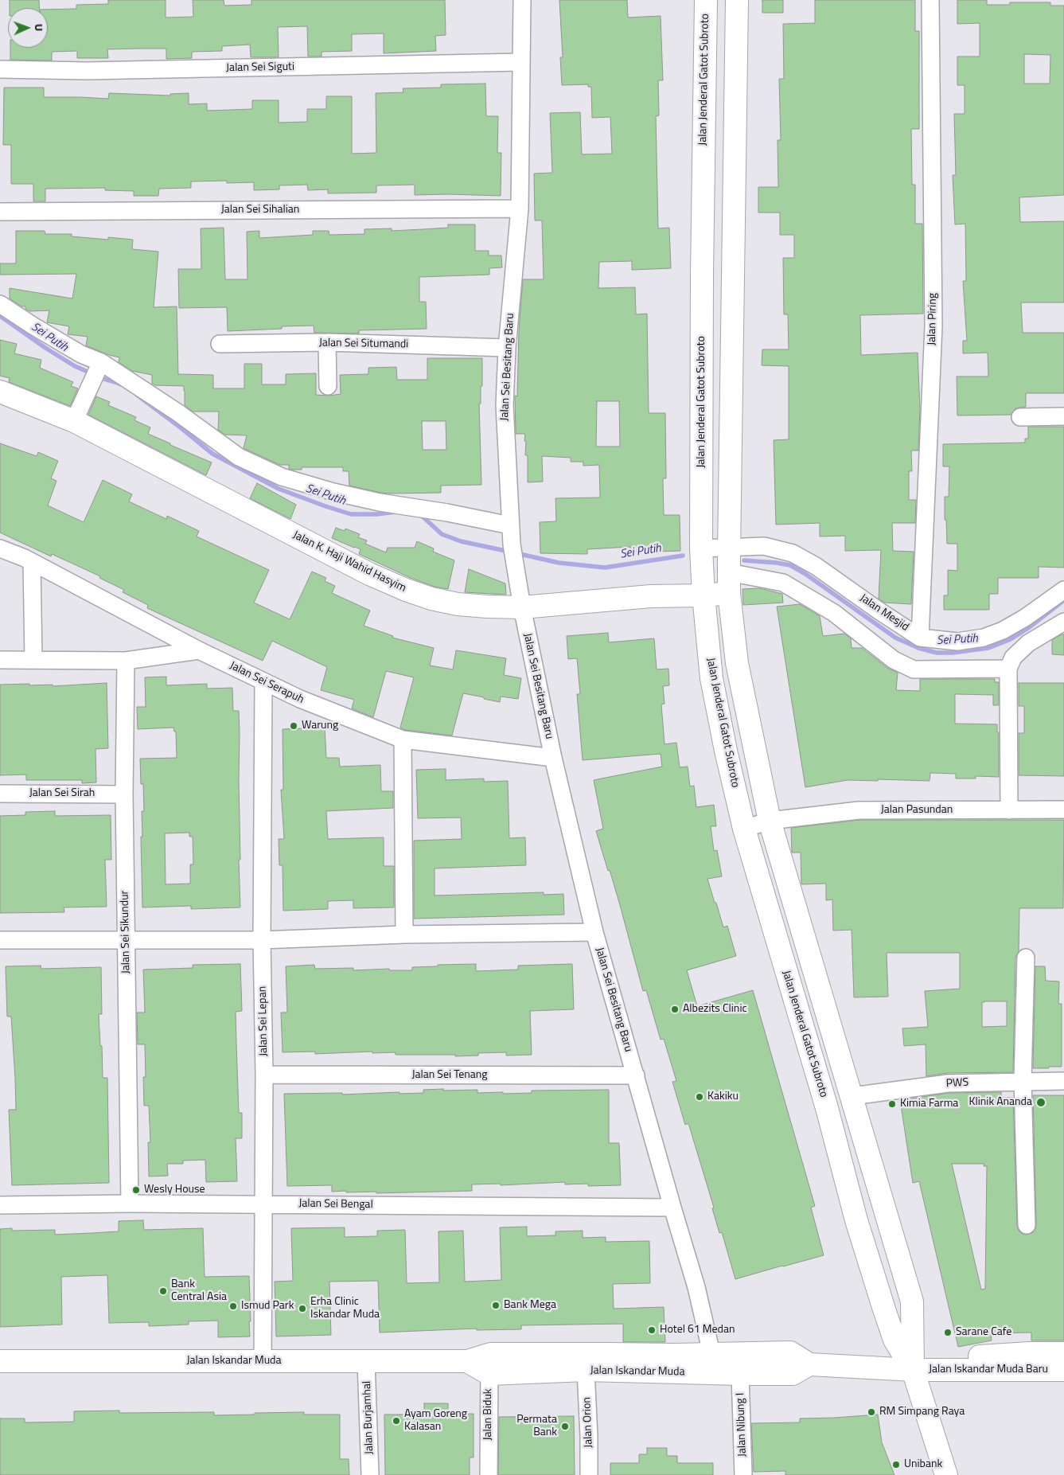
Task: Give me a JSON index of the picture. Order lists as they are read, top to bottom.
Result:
{
  "streets": {
    "main road": [
      "Jalan Jenderal Gatot Subroto",
      "Jalan K. Haji Wahid Hasyim",
      "Jalan Iskandar Muda",
      "Jalan Iskandar Muda Baru"
    ],
    "street": [
      "Jalan Sei Siguti",
      "Jalan Sei Sihalian",
      "Jalan Piring",
      "Jalan Sei Situmandi",
      "Jalan Sei Besitang Baru",
      "Jalan Mesjid",
      "Jalan Sei Serapuh",
      "Jalan Sei Sirah",
      "Jalan Pasundan",
      "Jalan Sei Sikundur",
      "Jalan Sei Lepan",
      "Jalan Sei Tenang",
      "PWS",
      "Jalan Sei Bengal",
      "Jalan Biduk",
      "Jalan Burjamhal",
      "Jalan Orion",
      "Jalan Nibung I"
    ]
  },
  "crossings": [
    ["Jalan Sei Siguti", "Jalan Sei Besitang Baru"],
    ["Jalan Jenderal Gatot Subroto", "Jalan K. Haji Wahid Hasyim"],
    ["Jalan Jenderal Gatot Subroto", "Jalan Mesjid"],
    ["Jalan Jenderal Gatot Subroto", "Jalan Pasundan"],
    ["Jalan Jenderal Gatot Subroto", "PWS"],
    ["Jalan Jenderal Gatot Subroto", "Jalan Iskandar Muda"],
    ["Jalan Jenderal Gatot Subroto", "Jalan Iskandar Muda Baru"],
    ["Jalan Sei Sihalian", "Jalan Sei Besitang Baru"],
    ["Jalan Piring", "Jalan Mesjid"],
    ["Jalan Sei Situmandi", "Jalan Sei Besitang Baru"],
    ["Jalan Sei Besitang Baru", "Jalan K. Haji Wahid Hasyim"],
    ["Jalan Sei Besitang Baru", "Jalan Sei Serapuh"],
    ["Jalan Sei Besitang Baru", "Jalan Sei Tenang"],
    ["Jalan Sei Besitang Baru", "Jalan Sei Bengal"],
    ["Jalan Sei Besitang Baru", "Jalan Iskandar Muda"],
    ["Jalan Sei Serapuh", "Jalan Sei Lepan"],
    ["Jalan Sei Sirah", "Jalan Sei Sikundur"],
    ["Jalan Sei Sikundur", "Jalan Sei Bengal"],
    ["Jalan Sei Lepan", "Jalan Sei Tenang"],
    ["Jalan Sei Lepan", "Jalan Sei Bengal"],
    ["Jalan Sei Lepan", "Jalan Iskandar Muda"],
    ["Jalan Iskandar Muda", "Jalan Iskandar Muda Baru"],
    ["Jalan Iskandar Muda", "Jalan Biduk"],
    ["Jalan Iskandar Muda", "Jalan Burjamhal"],
    ["Jalan Iskandar Muda", "Jalan Orion"],
    ["Jalan Iskandar Muda", "Jalan Nibung I"]
  ],
  "water": ["Sei Putih"],
  "places": [
    "Warung",
    "Albezits Clinic",
    "Kakiku",
    "Klinik Ananda",
    "Kimia Farma",
    "Wesly House",
    "Bank Central Asia",
    "Bank Mega",
    "Ismud Park",
    "Erha Clinic Iskandar Muda",
    "Hotel 61 Medan",
    "Sarane Cafe",
    "RM Simpang Raya",
    "Ayam Goreng Kalasan",
    "Permata Bank",
    "Unibank"
  ],
  "north": "right"
}
